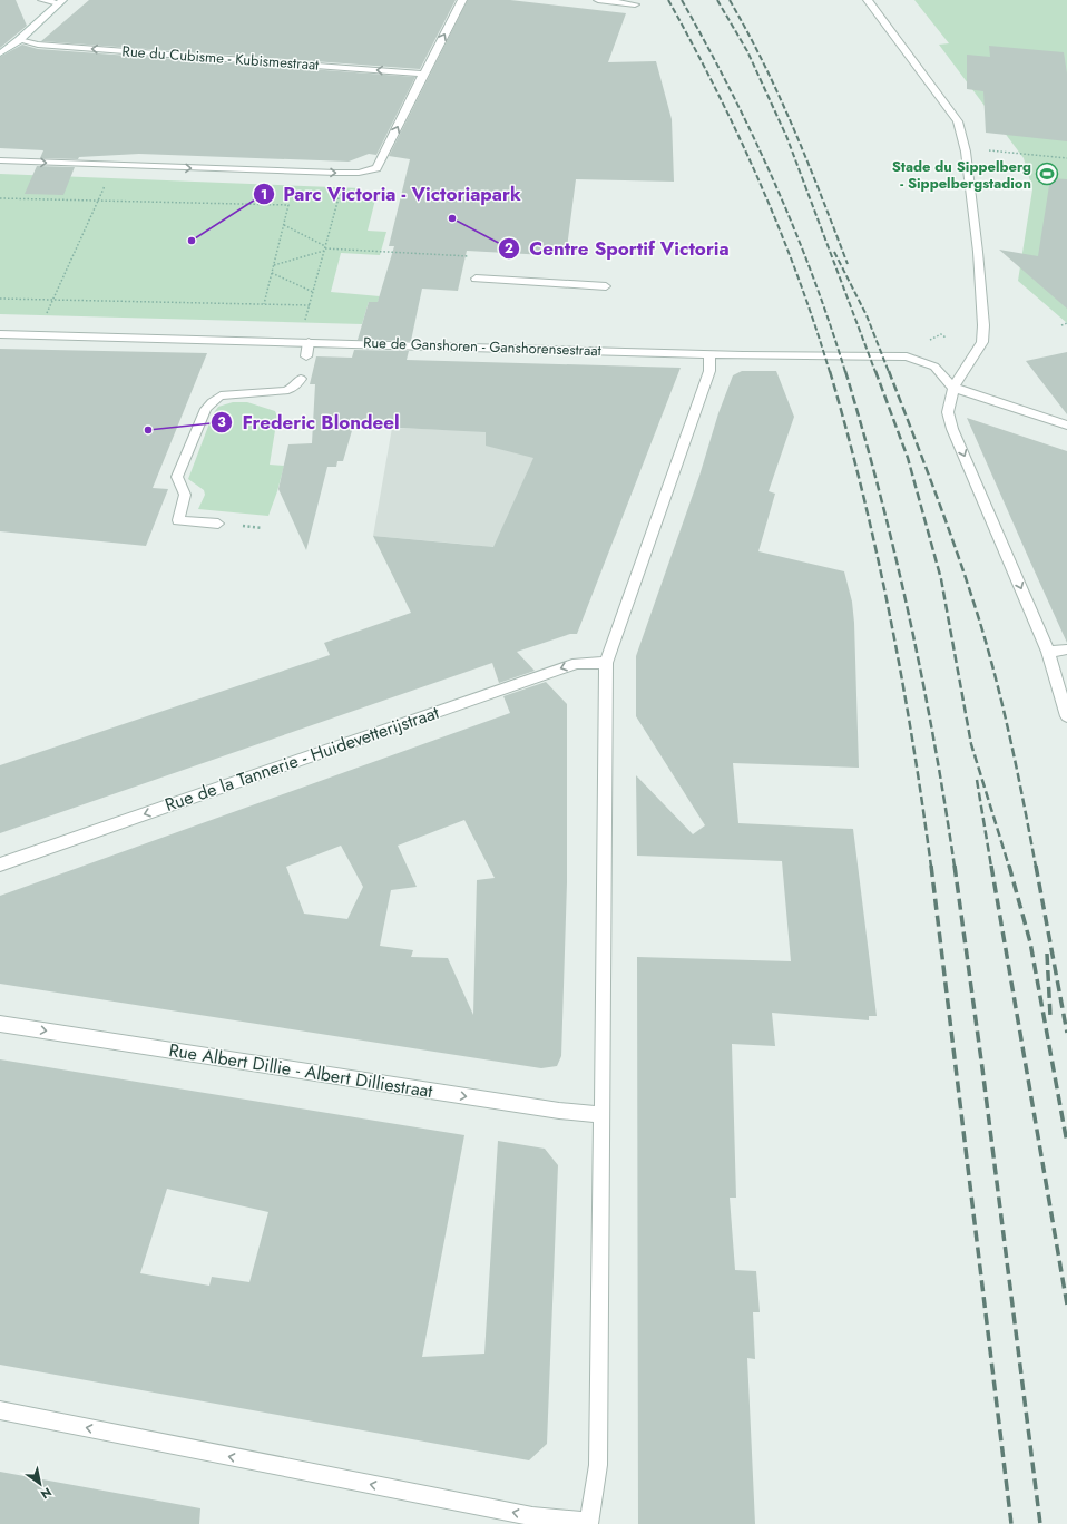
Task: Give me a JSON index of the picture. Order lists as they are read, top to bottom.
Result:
{
  "streets": {
    "street": [
      "Rue du Cubisme - Kubismestraat",
      "Rue de Ganshoren - Ganshorensestraat",
      "Rue de la Tannerie - Huidevetterijstraat",
      "Rue Albert Dillie - Albert Dilliestraat"
    ]
  },
  "one_way": ["Rue du Cubisme - Kubismestraat", "Rue de la Tannerie - Huidevetterijstraat", "Rue Albert Dillie - Albert Dilliestraat"],
  "places": {
    "sports": ["Stade du Sippelberg - Sippelbergstadion"],
    "other": ["Centre Sportif Victoria", "Parc Victoria - Victoriapark", "Frederic Blondeel"]
  },
  "north": "bottom right"
}
